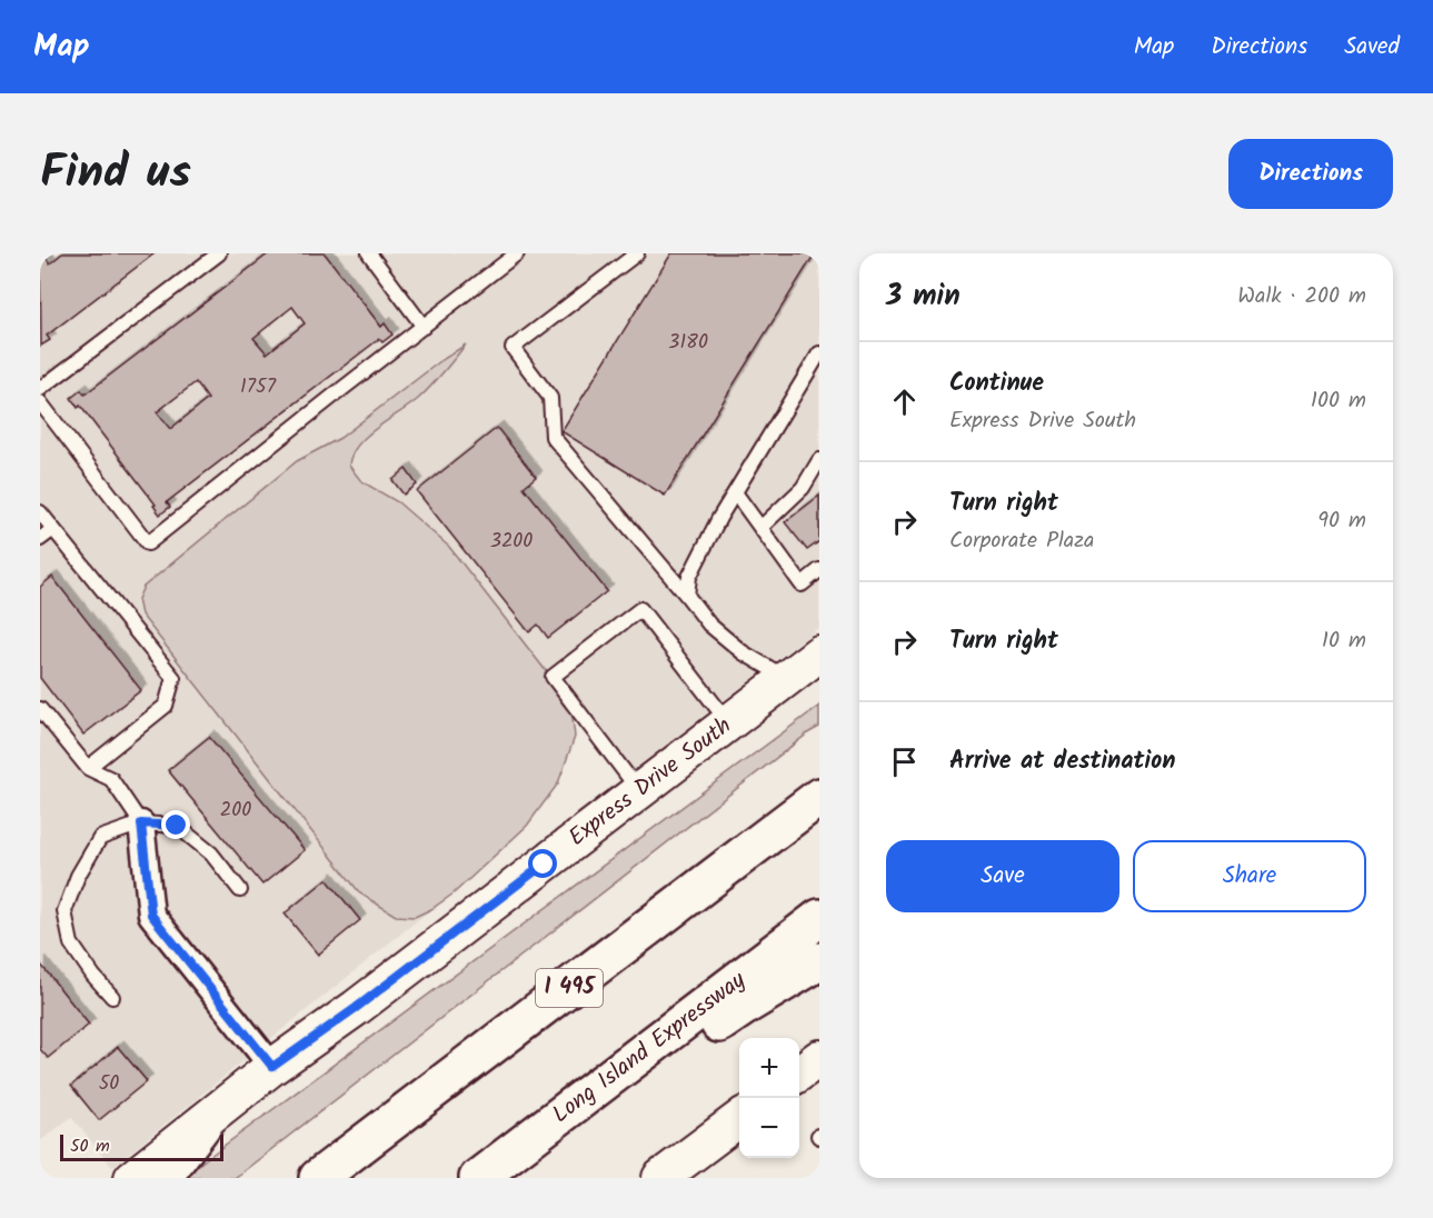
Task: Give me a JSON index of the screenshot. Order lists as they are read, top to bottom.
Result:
{
  "streets": {
    "highway": ["I 495", "Long Island Expressway"],
    "main road": ["Express Drive South"]
  },
  "house_numbers": [
    "3180",
    "1757",
    "3200",
    "200",
    "50"
  ],
  "scale_bar": "50 m",
  "page": {
    "header": "Map",
    "nav": ["Map", "Directions", "Saved"],
    "title": "Find us",
    "buttons": [
      "Directions",
      ["Save", "Share"]
    ],
    "heading": ["3 min", "Walk · 200 m"],
    "list": [
      ["Continue", "Express Drive South", "100 m"],
      ["Turn right", "Corporate Plaza", "90 m"],
      ["Turn right", "10 m"],
      "Arrive at destination"
    ],
    "map_buttons": ["+", "−"],
    "scale": "50 m"
  }
}
